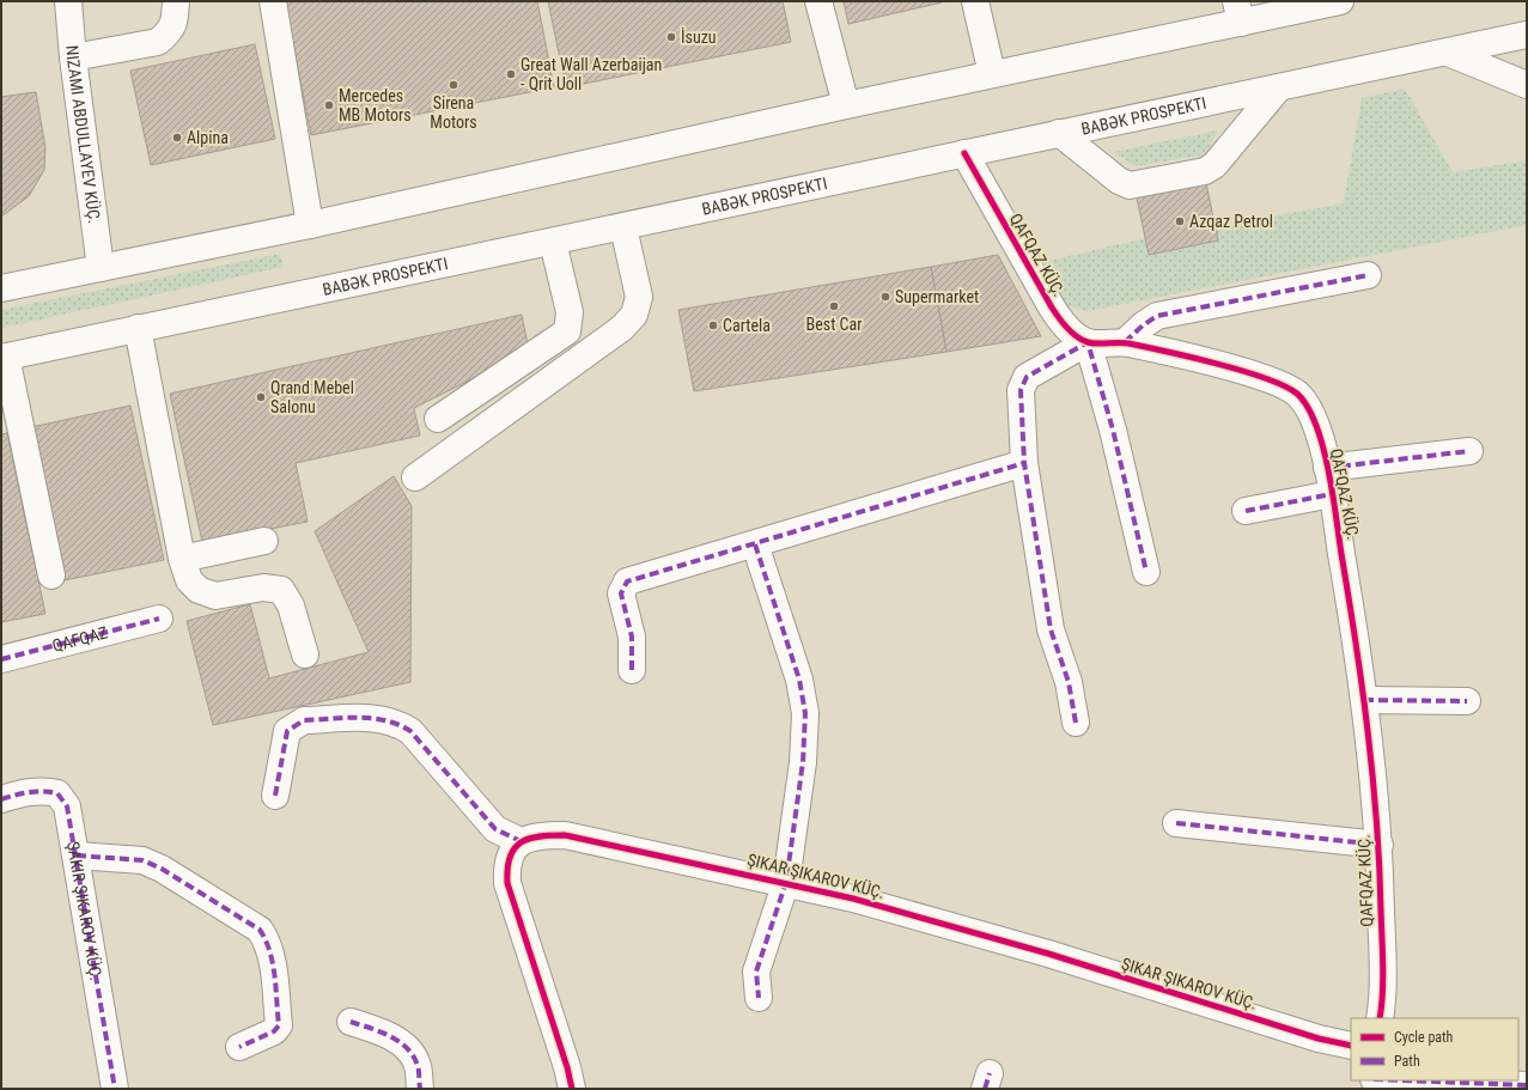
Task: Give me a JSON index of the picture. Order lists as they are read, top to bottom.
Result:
{
  "streets": {
    "street": [
      "BABƏK PROSPEKTI",
      "NIZAMI ABDULLAYEV KÜÇ.",
      "QAFQAZ KÜÇ.",
      "QAFQAZ",
      "ŞIKAR ŞIKAROV KÜÇ.",
      "ŞAKIR ŞIKAROV KÜÇ."
    ]
  },
  "crossings": [
    ["BABƏK PROSPEKTI", "QAFQAZ KÜÇ."]
  ],
  "places": [
    "İsuzu",
    "Great Wall Azerbaijan - Qrit Uoll",
    "Sirena Motors",
    "Mercedes MB Motors",
    "Alpina",
    "Azqaz Petrol",
    "Supermarket",
    "Best Car",
    "Cartela",
    "Qrand Mebel Salonu"
  ],
  "legend": ["Cycle path", "Path"]
}
